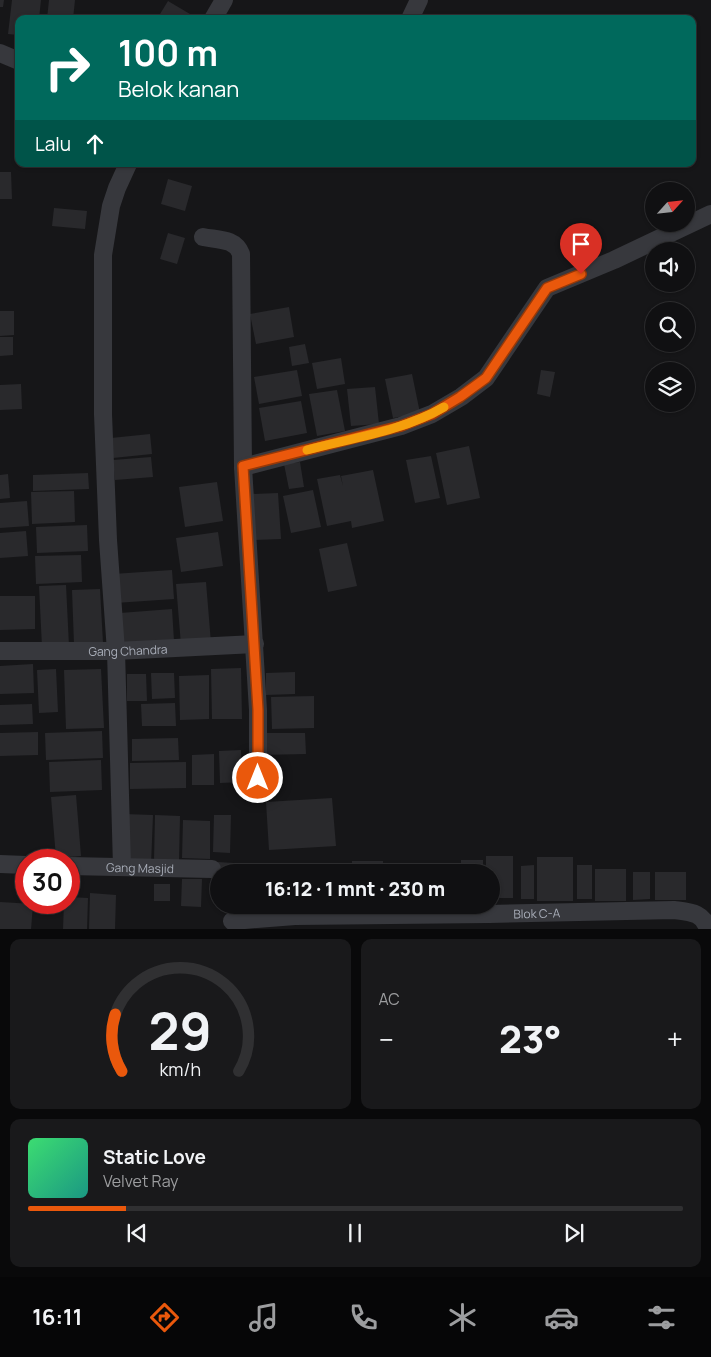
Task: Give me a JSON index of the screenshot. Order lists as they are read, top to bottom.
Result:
{
  "streets": {
    "street": ["Gang Chandra", "Gang Masjid", "Blok C-A"]
  },
  "north": "top right",
  "page": {
    "turn": ["100 m", "Belok kanan"],
    "then": "Lalu",
    "limit": "30",
    "trip": "16:12 · 1 mnt · 230 m",
    "tile": "AC",
    "heat": ["−", "23°", "+"],
    "song": ["Static Love", "Velvet Ray"],
    "tabs": "16:11",
    "gauge": ["29", "km/h"]
  }
}
